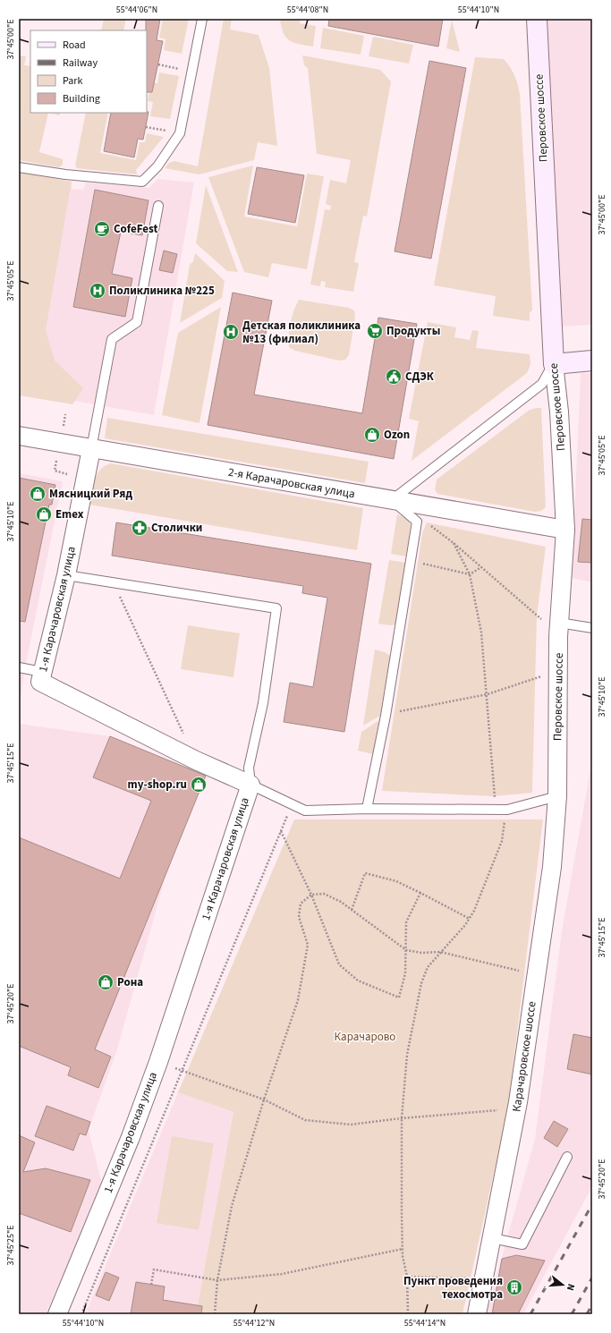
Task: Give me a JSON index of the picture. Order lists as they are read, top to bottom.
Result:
{
  "streets": {
    "street": [
      "Перовское шоссе",
      "2-я Карачаровская улица",
      "1-я Карачаровская улица",
      "Карачаровское шоссе"
    ]
  },
  "crossings": [
    ["Перовское шоссе", "2-я Карачаровская улица"],
    ["Перовское шоссе", "Карачаровское шоссе"],
    ["2-я Карачаровская улица", "1-я Карачаровская улица"]
  ],
  "parks": ["Карачарово"],
  "places": {
    "cafe": ["CofeFest"],
    "hospital": ["Поликлиника №225", "Детская поликлиника №13 (филиал)"],
    "supermarket": ["Продукты"],
    "public building": ["СДЭК"],
    "shop": [
      "Ozon",
      "Мясницкий Ряд",
      "Emex",
      "my-shop.ru",
      "Рона"
    ],
    "pharmacy": ["Столички"],
    "building": ["Пункт проведения техосмотра"]
  },
  "legend": [
    "Road",
    "Railway",
    "Park",
    "Building"
  ],
  "north": "right",
  "coordinates": [
    "55°44'06\"N",
    "55°44'08\"N",
    "55°44'10\"N",
    "37°45'00\"E",
    "37°45'05\"E",
    "37°45'10\"E",
    "37°45'15\"E",
    "37°45'20\"E",
    "37°45'25\"E",
    "55°44'12\"N",
    "55°44'14\"N"
  ]
}
